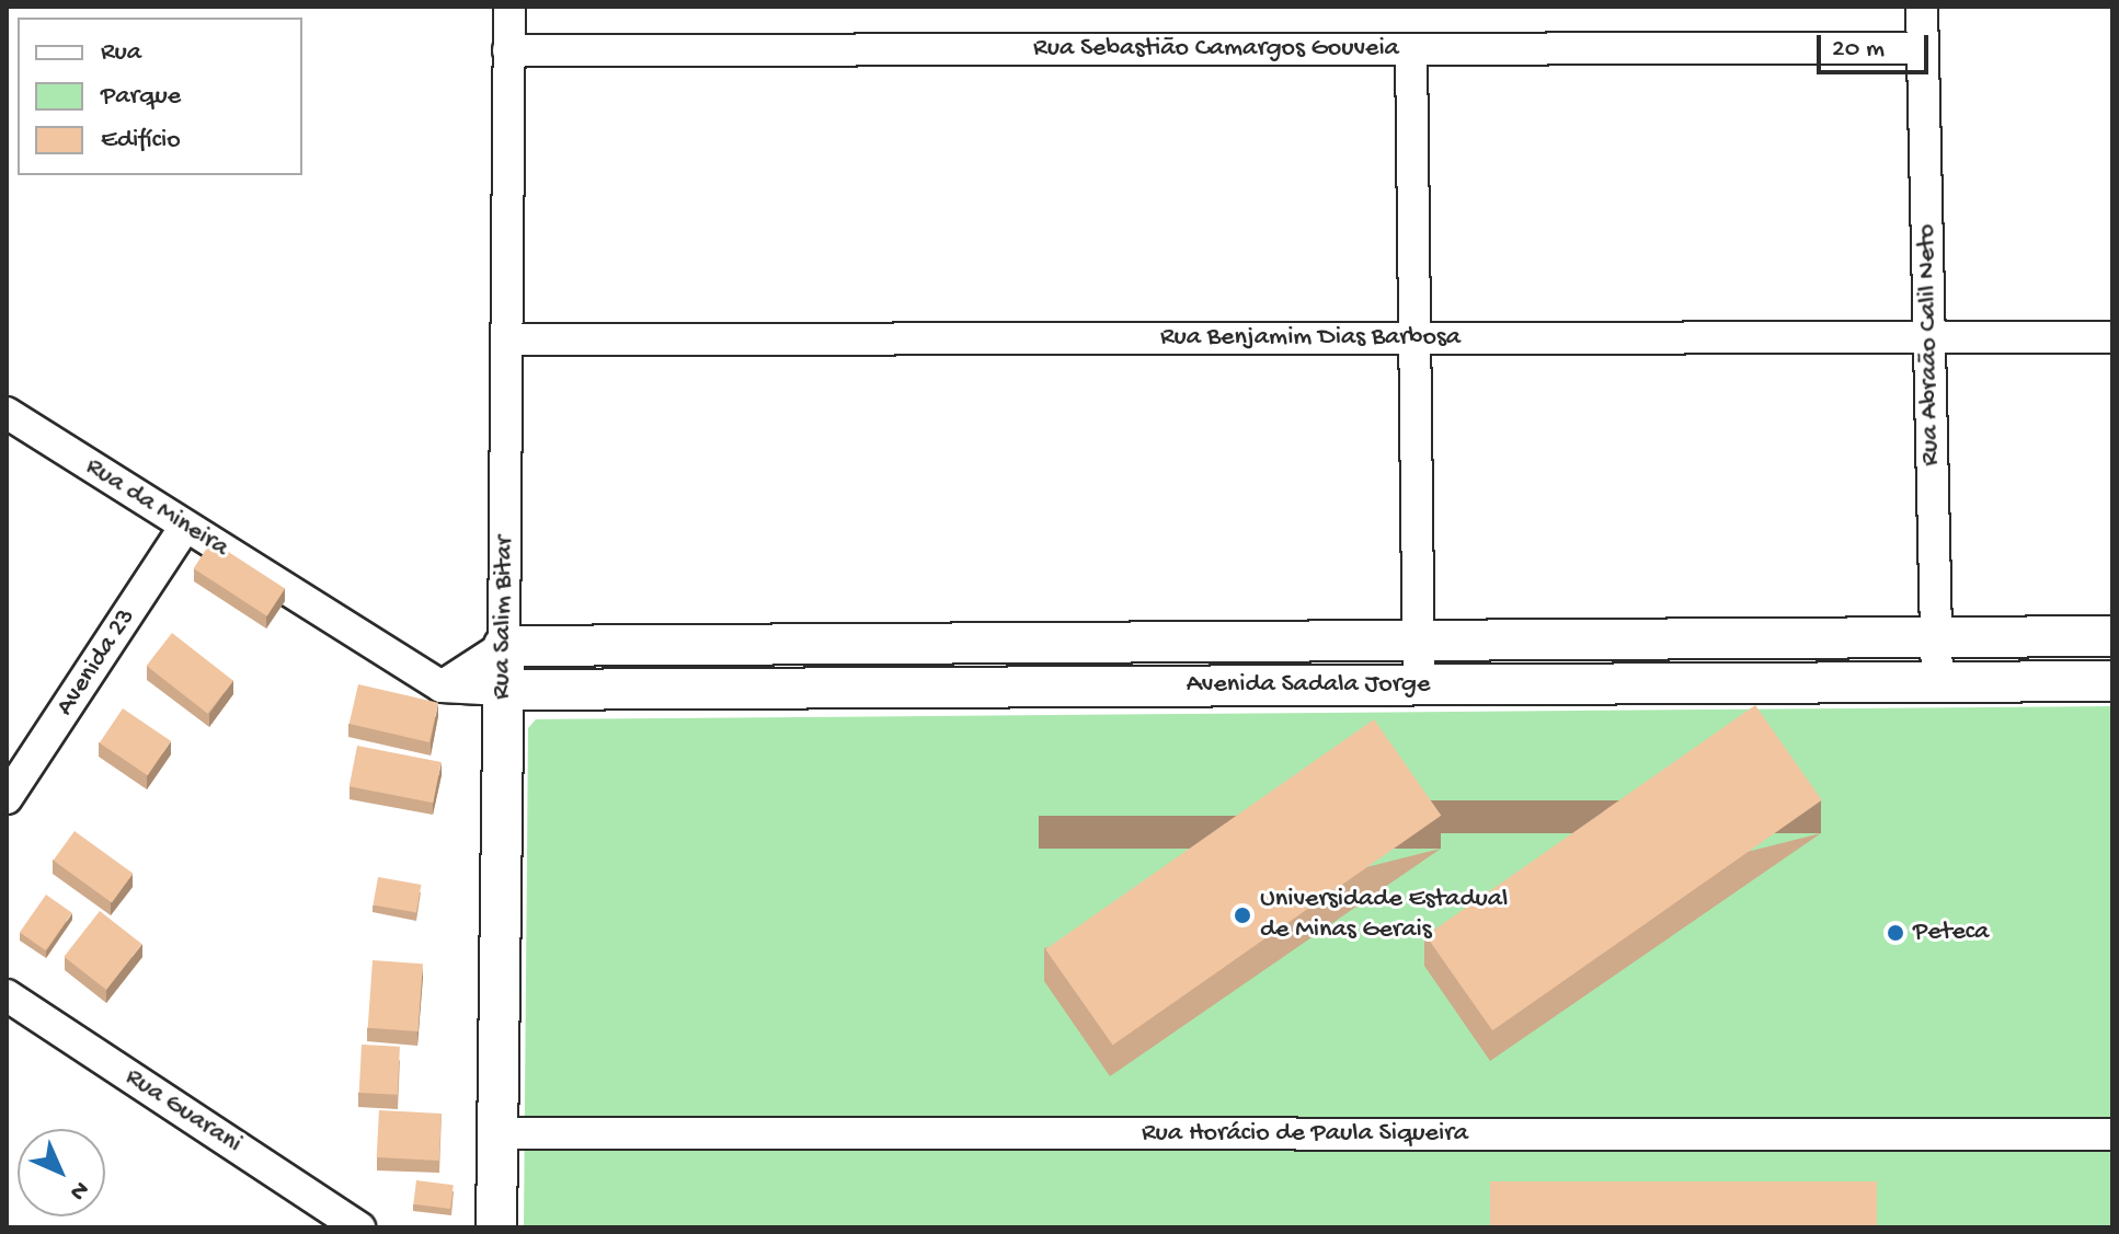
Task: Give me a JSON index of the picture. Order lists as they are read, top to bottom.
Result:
{
  "streets": {
    "street": [
      "Rua Sebastião Camargos Gouveia",
      "Rua Benjamim Dias Barbosa",
      "Rua Abraão Calil Neto",
      "Rua da Mineira",
      "Rua Salim Bitar",
      "Avenida 23",
      "Avenida Sadala Jorge",
      "Rua Guarani",
      "Rua Horácio de Paula Siqueira"
    ]
  },
  "crossings": [
    ["Rua Sebastião Camargos Gouveia", "Rua Abraão Calil Neto"],
    ["Rua Sebastião Camargos Gouveia", "Rua Salim Bitar"],
    ["Rua Benjamim Dias Barbosa", "Rua Abraão Calil Neto"],
    ["Rua Benjamim Dias Barbosa", "Rua Salim Bitar"],
    ["Rua Abraão Calil Neto", "Avenida Sadala Jorge"],
    ["Rua da Mineira", "Rua Salim Bitar"],
    ["Rua da Mineira", "Avenida 23"],
    ["Rua da Mineira", "Avenida Sadala Jorge"],
    ["Rua Salim Bitar", "Avenida Sadala Jorge"],
    ["Rua Salim Bitar", "Rua Horácio de Paula Siqueira"]
  ],
  "places": ["Universidade Estadual de Minas Gerais", "Peteca"],
  "legend": ["Rua", "Parque", "Edifício"],
  "scale_bar": "20 m",
  "north": "bottom right"
}
